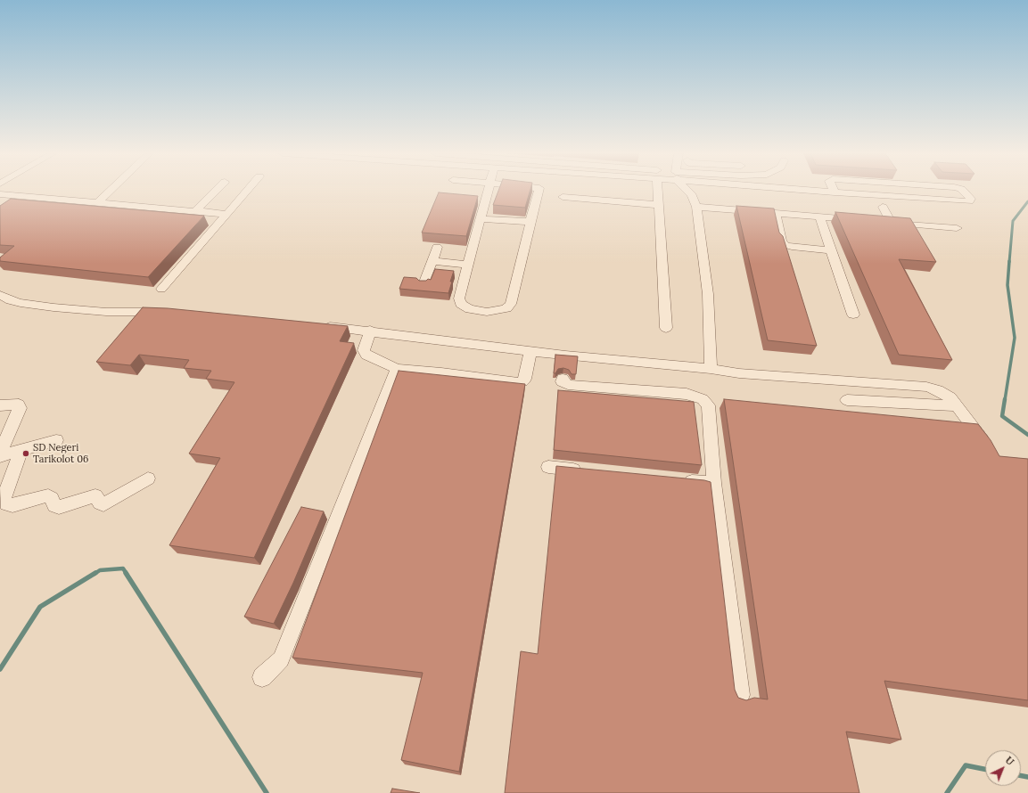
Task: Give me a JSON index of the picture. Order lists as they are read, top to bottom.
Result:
{
  "places": ["SD Negeri Tarikolot 06"],
  "north": "top right"
}
